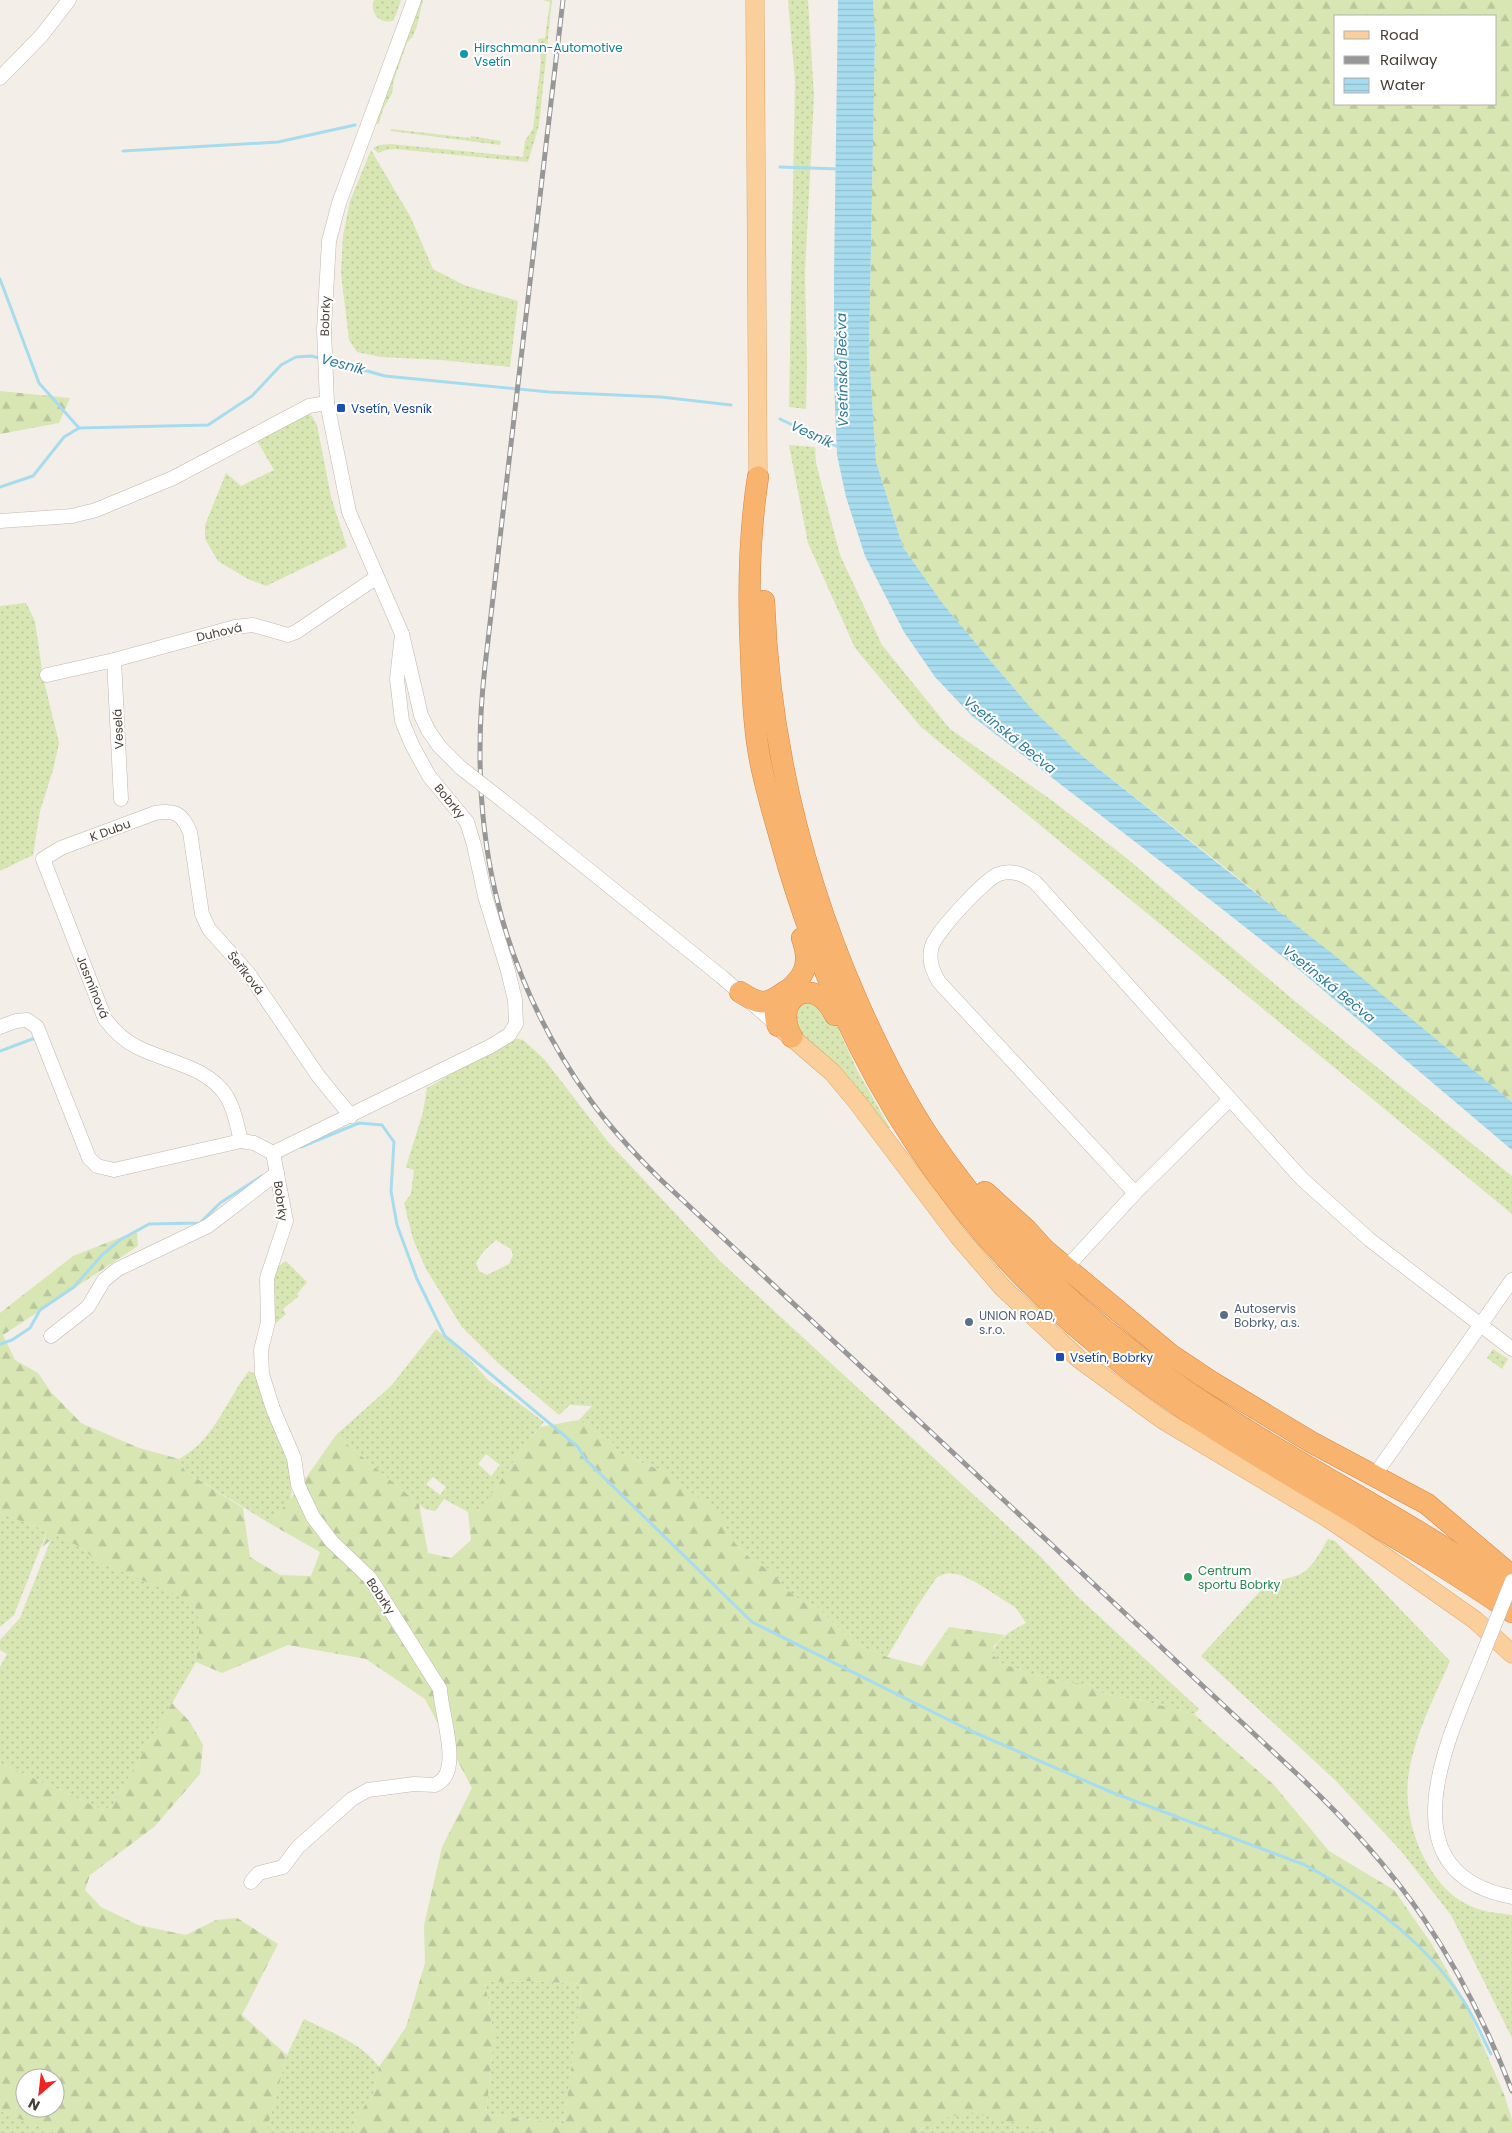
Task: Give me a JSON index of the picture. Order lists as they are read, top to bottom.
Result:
{
  "streets": {
    "street": [
      "Bobrky",
      "Duhová",
      "Veselá",
      "K Dubu",
      "Šeříková",
      "Jasmínová"
    ]
  },
  "crossings": [
    ["Bobrky", "Duhová"],
    ["Bobrky", "Šeříková"],
    ["Duhová", "Veselá"],
    ["K Dubu", "Šeříková"],
    ["K Dubu", "Jasmínová"]
  ],
  "water": ["Vesník", "Vsetínská Bečva"],
  "places": {
    "other": [
      "Hirschmann-Automotive Vsetín",
      "Autoservis Bobrky, a.s.",
      "UNION ROAD, s.r.o.",
      "Centrum sportu Bobrky"
    ],
    "transit": ["Vsetín, Vesník", "Vsetín, Bobrky"]
  },
  "legend": ["Road", "Railway", "Water"],
  "north": "bottom left"
}
